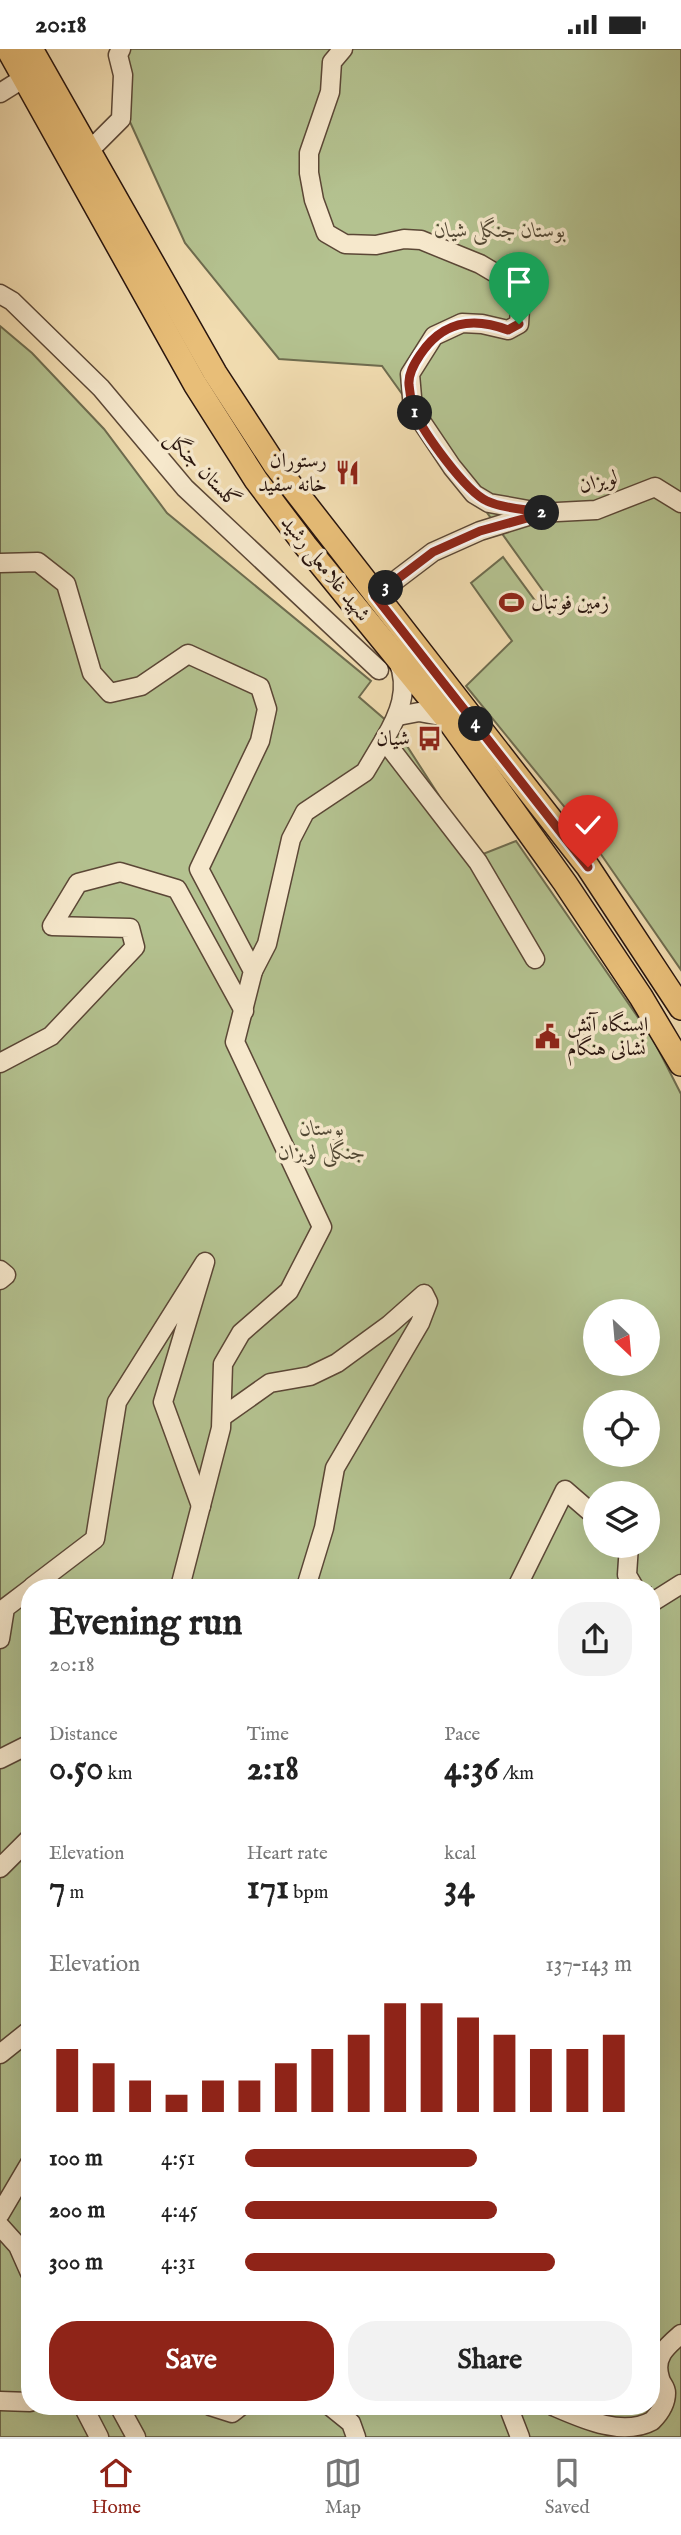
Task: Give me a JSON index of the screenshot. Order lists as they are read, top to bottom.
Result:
{
  "streets": {
    "main road": ["شهید غلامعلی رشید"],
    "street": ["گلستان جنگل", "لویزان"]
  },
  "crossings": [
    ["لویزان", "شهید غلامعلی رشید"]
  ],
  "parks": ["بوستان جنگلی شیان", "بوستان جنگلی لویزان"],
  "places": {
    "restaurant": ["رستوران خانه سفید"],
    "sports": ["زمین فوتبال"],
    "bus stop": ["شیان"],
    "public building": ["ایستگاه آتش نشانی هنگام"]
  },
  "north": "bottom right",
  "page": {
    "status": "20:18",
    "pins": [
      "1",
      "2",
      "3",
      "4"
    ],
    "heading": ["Evening run", "20:18"],
    "stats": [
      ["Distance", "0.50 km"],
      ["Time", "2:18"],
      ["Pace", "4:36 /km"],
      ["Elevation", "7 m"],
      ["Heart rate", "171 bpm"],
      ["kcal", "34"]
    ],
    "chart": ["Elevation", "137–143 m"],
    "list": [
      {
        "name": "100 m",
        "note": "4:51"
      },
      {
        "name": "200 m",
        "note": "4:45"
      },
      {
        "name": "300 m",
        "note": "4:31"
      }
    ],
    "buttons": ["Save", "Share"],
    "tabs": ["Home", "Map", "Saved"]
  }
}
